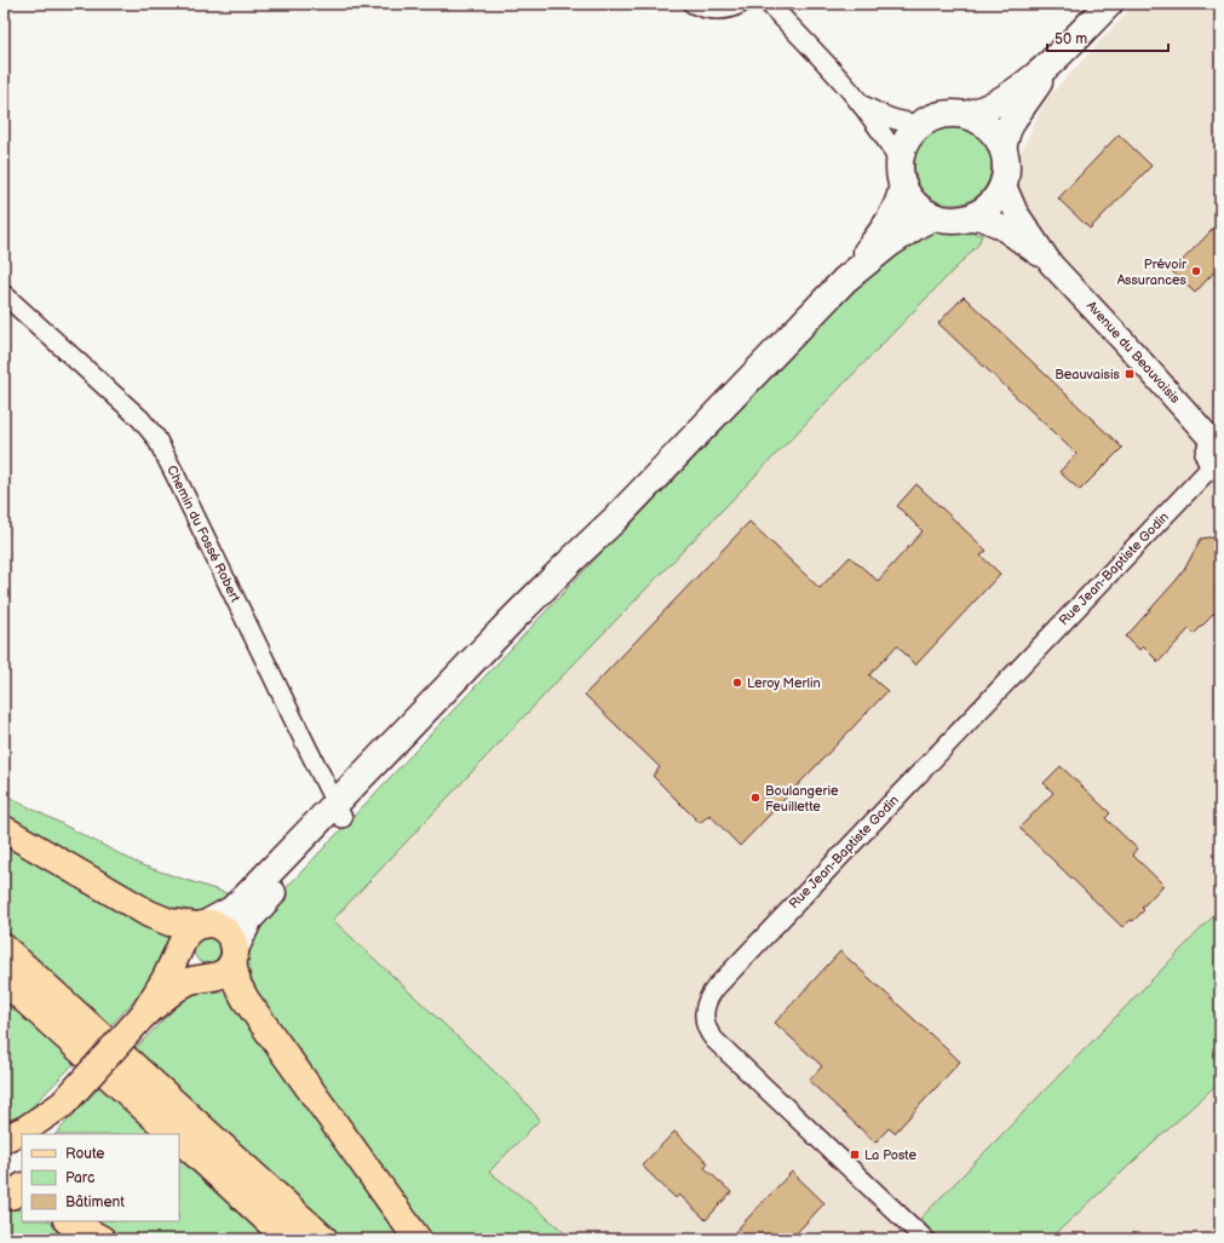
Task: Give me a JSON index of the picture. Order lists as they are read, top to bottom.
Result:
{
  "streets": {
    "street": ["Avenue du Beauvaisis", "Chemin du Fossé Robert", "Rue Jean-Baptiste Godin"]
  },
  "places": {
    "other": ["Prévoir Assurances", "Leroy Merlin", "Boulangerie Feuillette"],
    "transit": ["Beauvaisis", "La Poste"]
  },
  "legend": ["Route", "Parc", "Bâtiment"],
  "scale_bar": "50 m"
}
